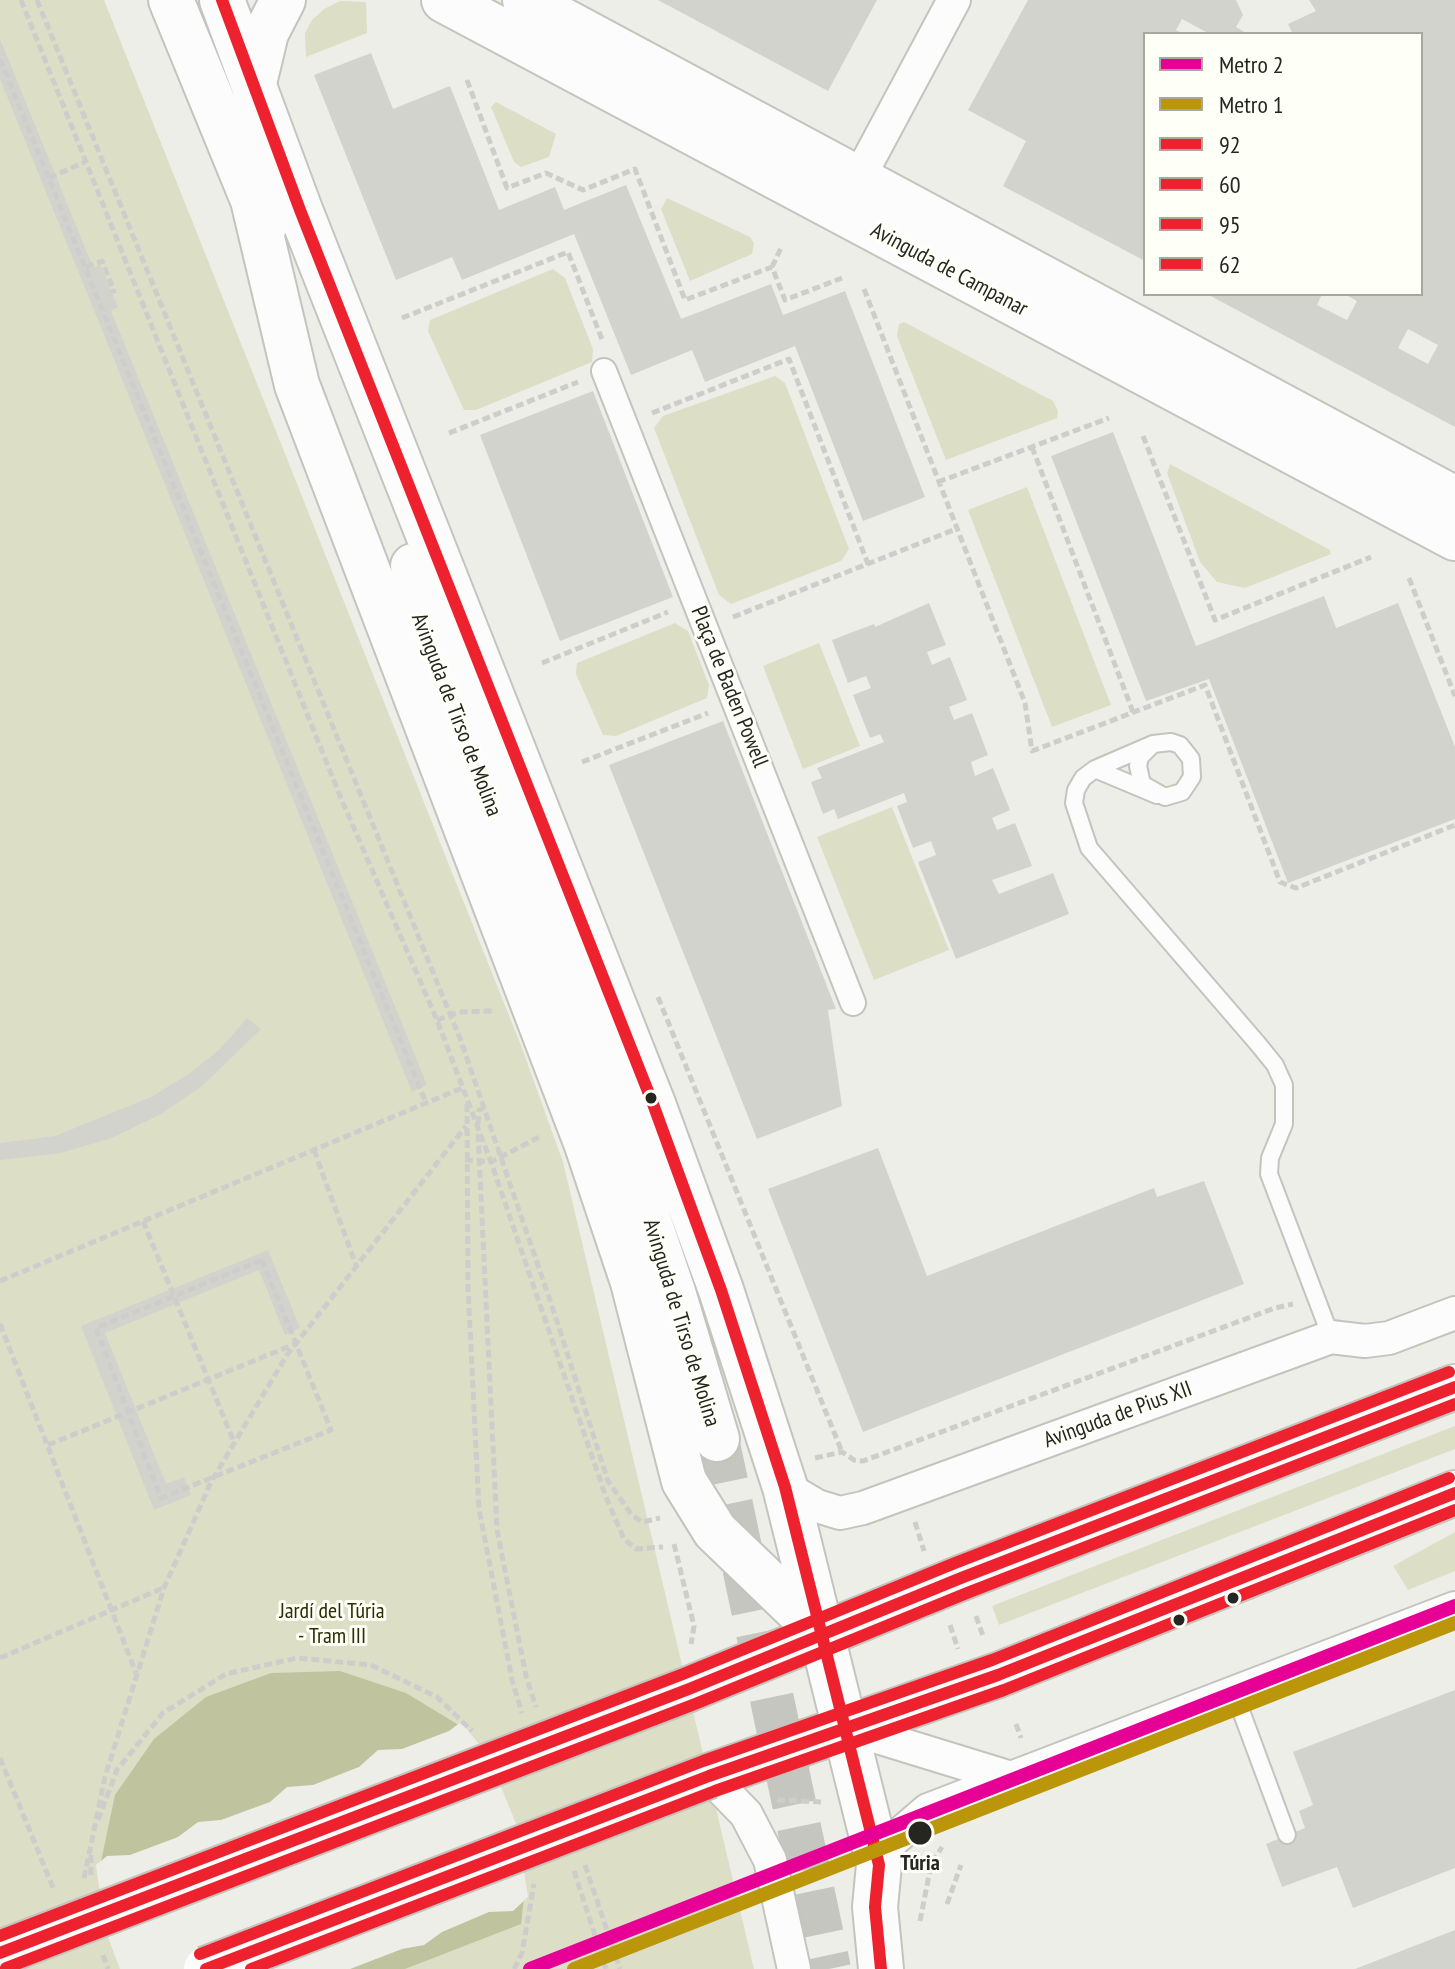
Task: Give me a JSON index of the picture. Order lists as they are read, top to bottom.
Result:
{
  "streets": {
    "main road": ["Avinguda de Campanar", "Avinguda de Tirso de Molina"],
    "street": ["Plaça de Baden Powell", "Avinguda de Pius XII"]
  },
  "crossings": [
    ["Avinguda de Tirso de Molina", "Avinguda de Pius XII"]
  ],
  "parks": ["Jardí del Túria - Tram III"],
  "places": ["Túria"],
  "lines": [
    "transit line 95",
    "transit line 62",
    "transit line 92",
    "transit line 60",
    "metro line 2",
    "metro line 1"
  ],
  "legend": [
    "Metro 2",
    "Metro 1",
    "92",
    "60",
    "95",
    "62"
  ]
}
